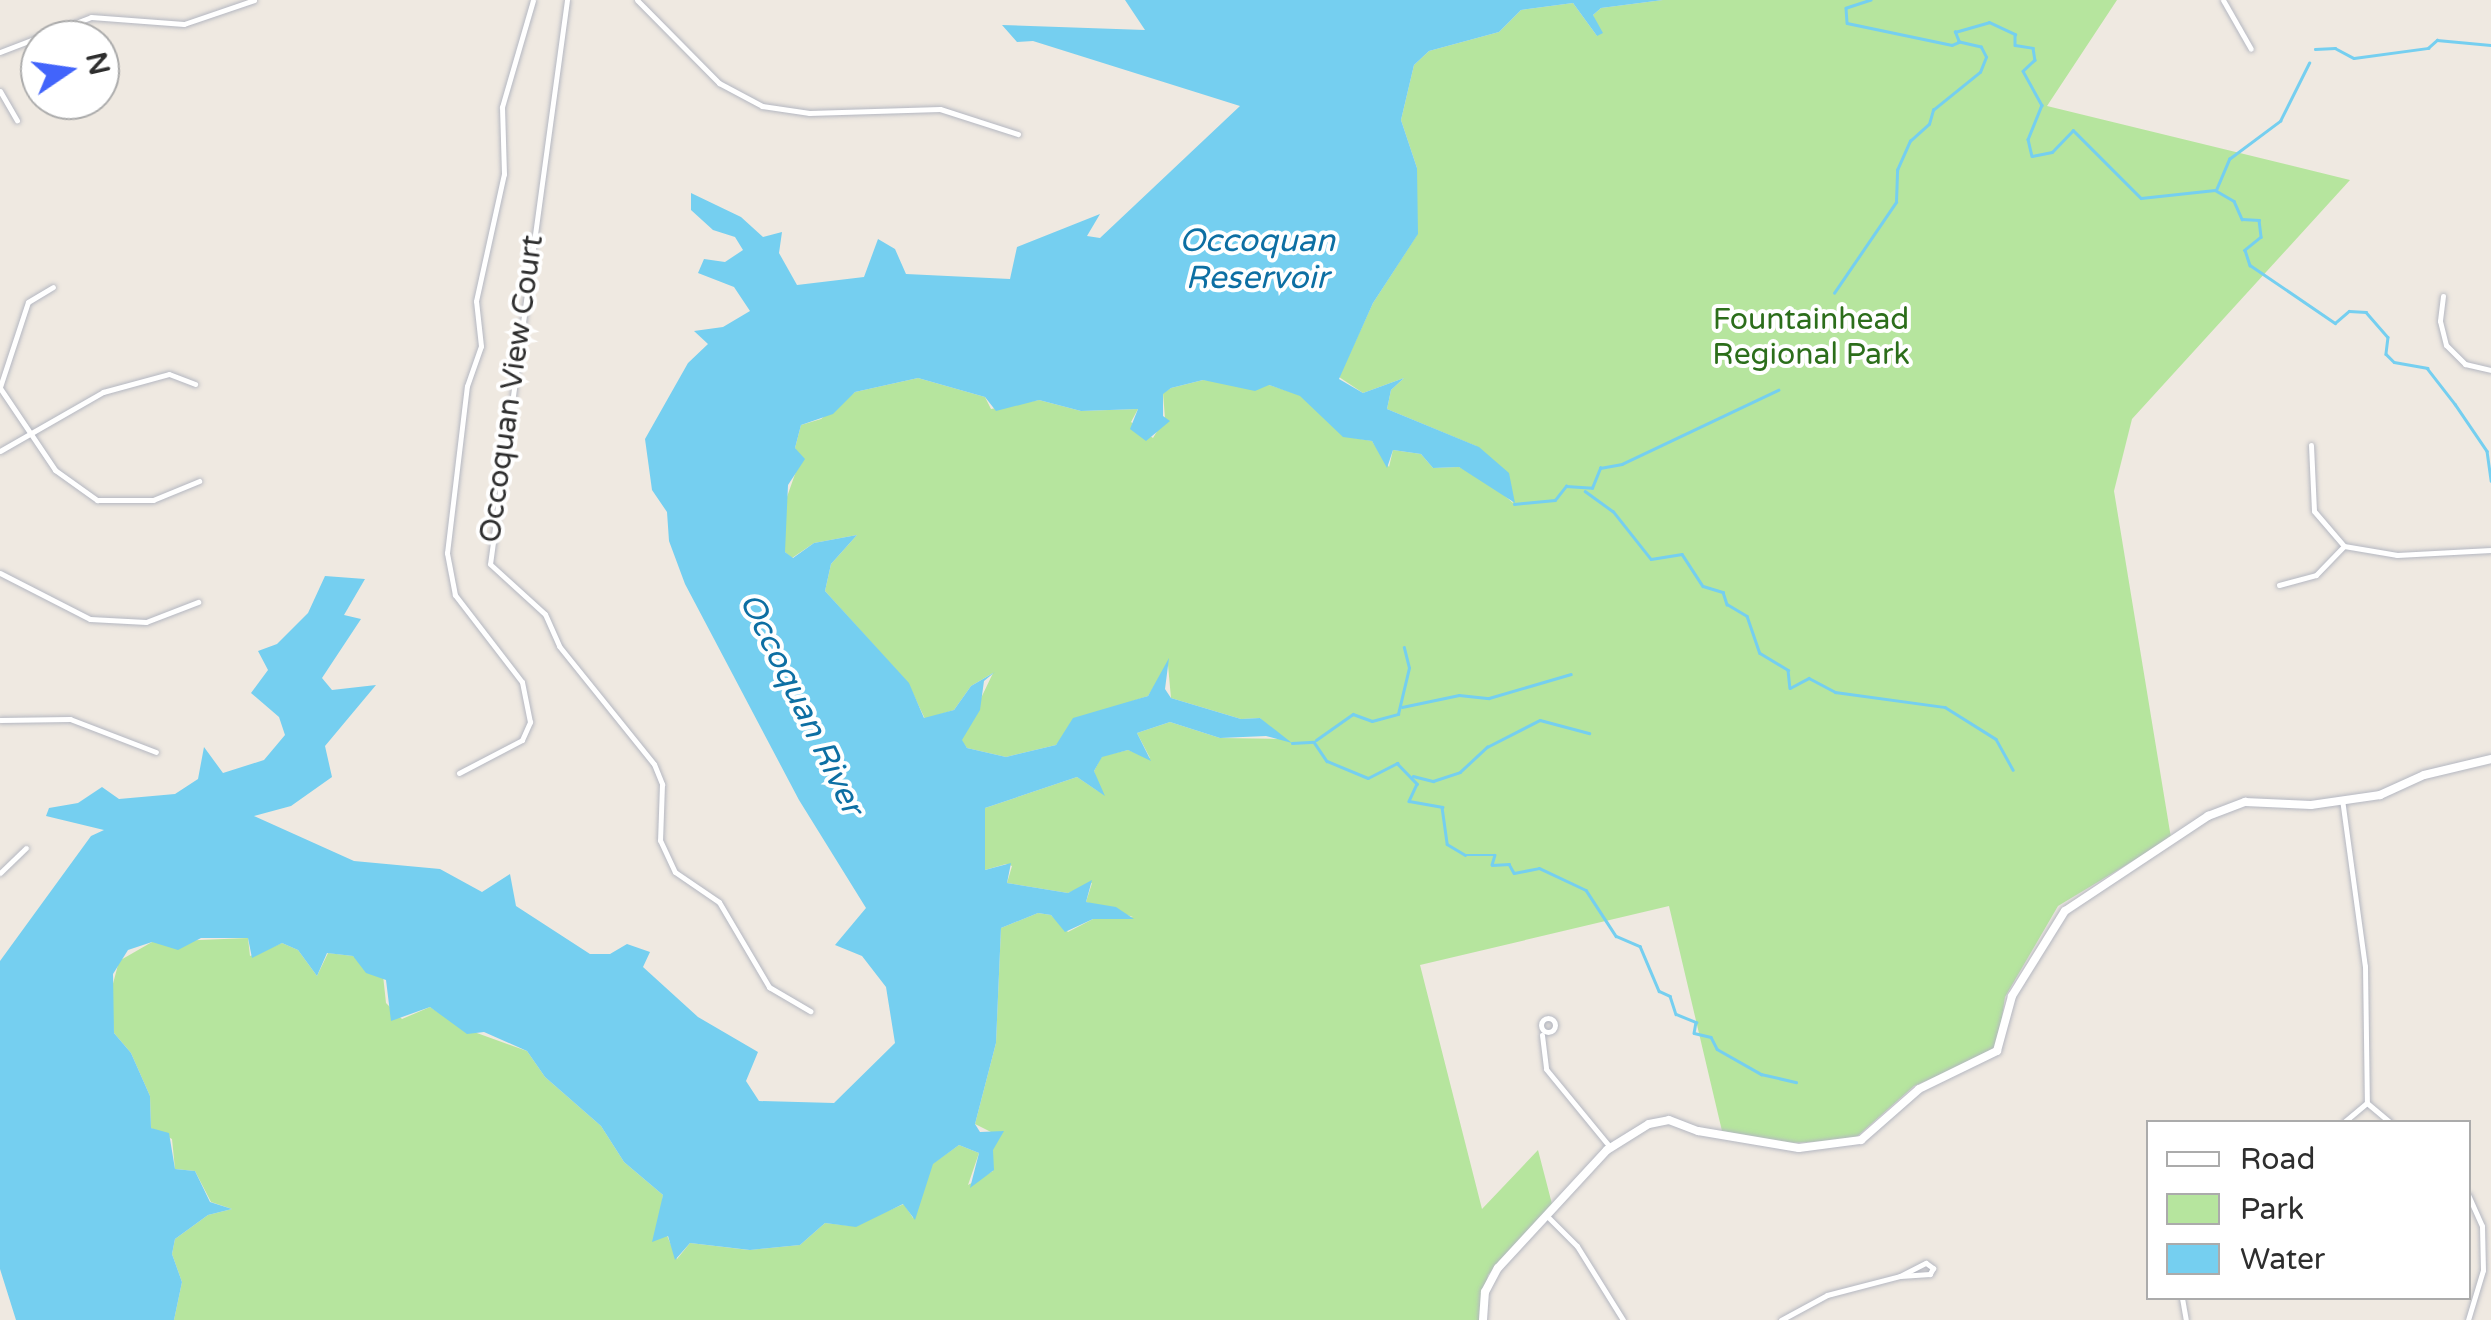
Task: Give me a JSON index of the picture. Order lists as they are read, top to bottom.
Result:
{
  "streets": {
    "street": ["Occoquan View Court"]
  },
  "water": ["Occoquan Reservoir", "Occoquan River"],
  "parks": ["Fountainhead Regional Park"],
  "legend": ["Road", "Park", "Water"],
  "north": "right"
}
